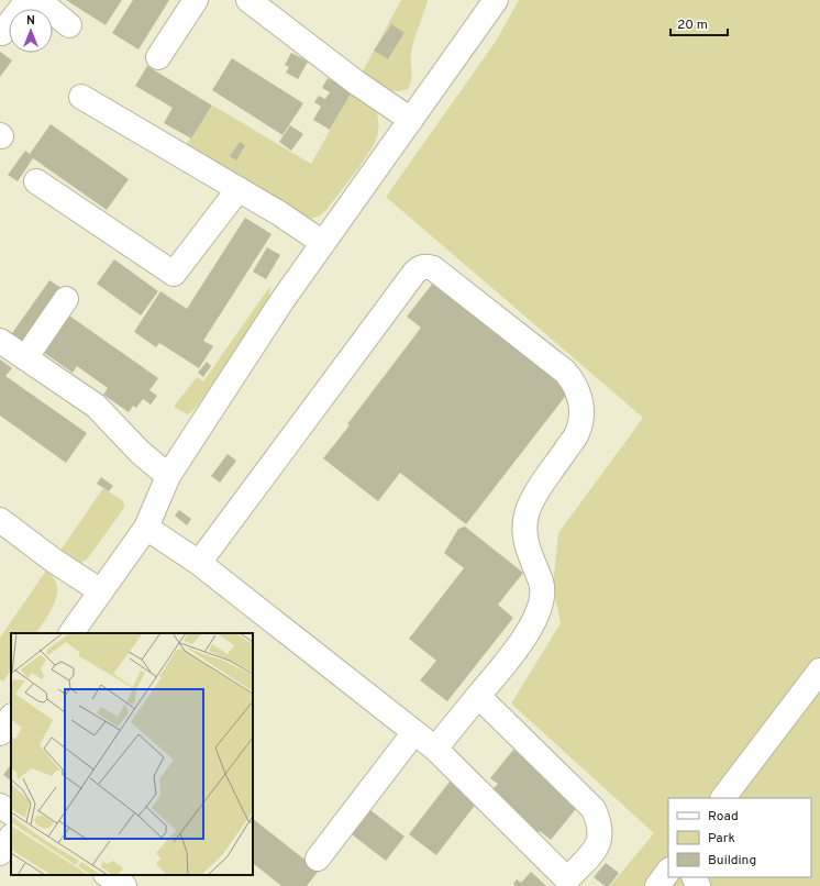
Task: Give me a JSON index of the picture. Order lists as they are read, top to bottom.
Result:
{
  "legend": ["Road", "Park", "Building"],
  "scale_bar": "20 m",
  "north": "top"
}
